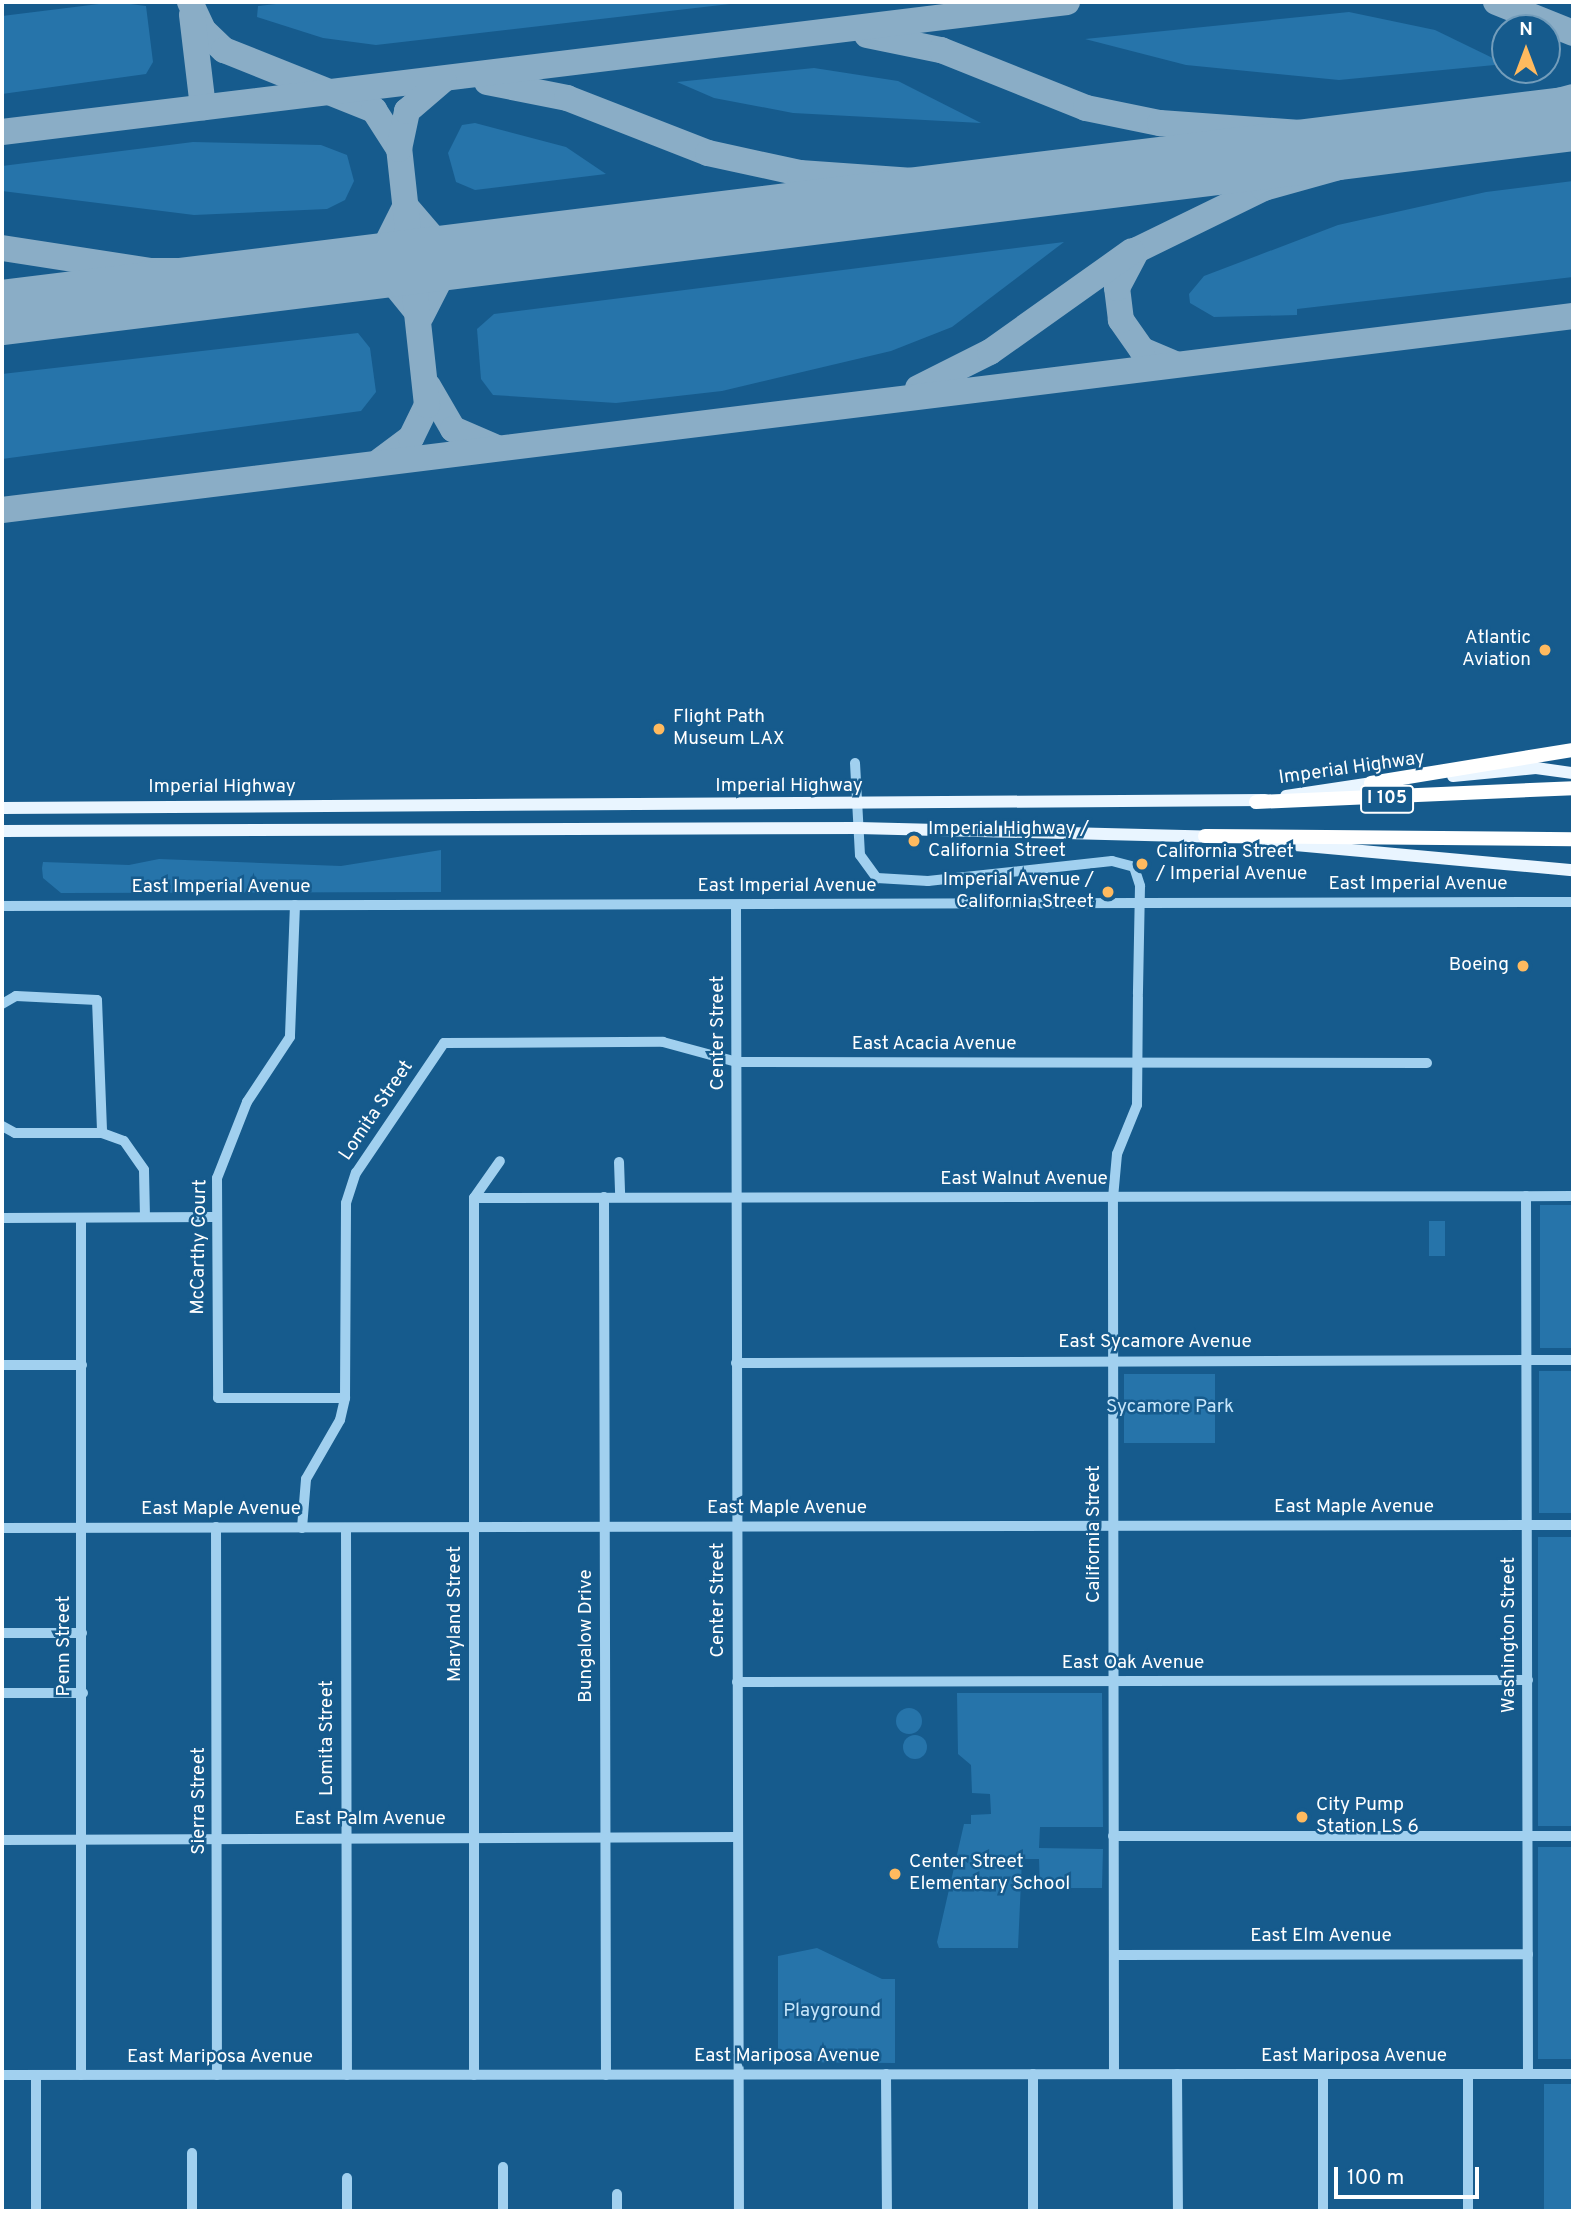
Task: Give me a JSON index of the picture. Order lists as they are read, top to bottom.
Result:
{
  "streets": {
    "highway": ["I 105"],
    "main road": ["Imperial Highway"],
    "street": [
      "East Imperial Avenue",
      "Center Street",
      "East Acacia Avenue",
      "Lomita Street",
      "East Walnut Avenue",
      "McCarthy Court",
      "East Sycamore Avenue",
      "East Maple Avenue",
      "California Street",
      "Maryland Street",
      "Washington Street",
      "Bungalow Drive",
      "Penn Street",
      "East Oak Avenue",
      "Sierra Street",
      "East Palm Avenue",
      "East Elm Avenue",
      "East Mariposa Avenue"
    ]
  },
  "crossings": [
    ["Imperial Highway", "I 105"],
    ["Imperial Highway", "California Street"],
    ["East Imperial Avenue", "Center Street"],
    ["East Imperial Avenue", "McCarthy Court"],
    ["East Imperial Avenue", "California Street"],
    ["Center Street", "East Acacia Avenue"],
    ["Center Street", "East Walnut Avenue"],
    ["Center Street", "East Sycamore Avenue"],
    ["Center Street", "East Maple Avenue"],
    ["Center Street", "East Oak Avenue"],
    ["Center Street", "East Palm Avenue"],
    ["Center Street", "East Mariposa Avenue"],
    ["East Acacia Avenue", "Lomita Street"],
    ["East Acacia Avenue", "California Street"],
    ["Lomita Street", "McCarthy Court"],
    ["Lomita Street", "East Maple Avenue"],
    ["Lomita Street", "East Palm Avenue"],
    ["Lomita Street", "East Mariposa Avenue"],
    ["East Walnut Avenue", "California Street"],
    ["East Walnut Avenue", "Maryland Street"],
    ["East Walnut Avenue", "Washington Street"],
    ["East Walnut Avenue", "Bungalow Drive"],
    ["East Sycamore Avenue", "California Street"],
    ["East Sycamore Avenue", "Washington Street"],
    ["East Maple Avenue", "California Street"],
    ["East Maple Avenue", "Maryland Street"],
    ["East Maple Avenue", "Washington Street"],
    ["East Maple Avenue", "Bungalow Drive"],
    ["East Maple Avenue", "Penn Street"],
    ["East Maple Avenue", "Sierra Street"],
    ["California Street", "East Oak Avenue"],
    ["California Street", "East Elm Avenue"],
    ["California Street", "East Mariposa Avenue"],
    ["Maryland Street", "East Palm Avenue"],
    ["Maryland Street", "East Mariposa Avenue"],
    ["Washington Street", "East Oak Avenue"],
    ["Washington Street", "East Elm Avenue"],
    ["Washington Street", "East Mariposa Avenue"],
    ["Bungalow Drive", "East Palm Avenue"],
    ["Bungalow Drive", "East Mariposa Avenue"],
    ["Penn Street", "East Palm Avenue"],
    ["Penn Street", "East Mariposa Avenue"],
    ["Sierra Street", "East Palm Avenue"],
    ["Sierra Street", "East Mariposa Avenue"]
  ],
  "parks": ["Sycamore Park", "Playground"],
  "places": [
    "Atlantic Aviation",
    "Flight Path Museum LAX",
    "Imperial Highway / California Street",
    "California Street / Imperial Avenue",
    "Imperial Avenue / California Street",
    "Boeing",
    "City Pump Station LS 6",
    "Center Street Elementary School"
  ],
  "scale_bar": "100 m",
  "north": "top"
}
